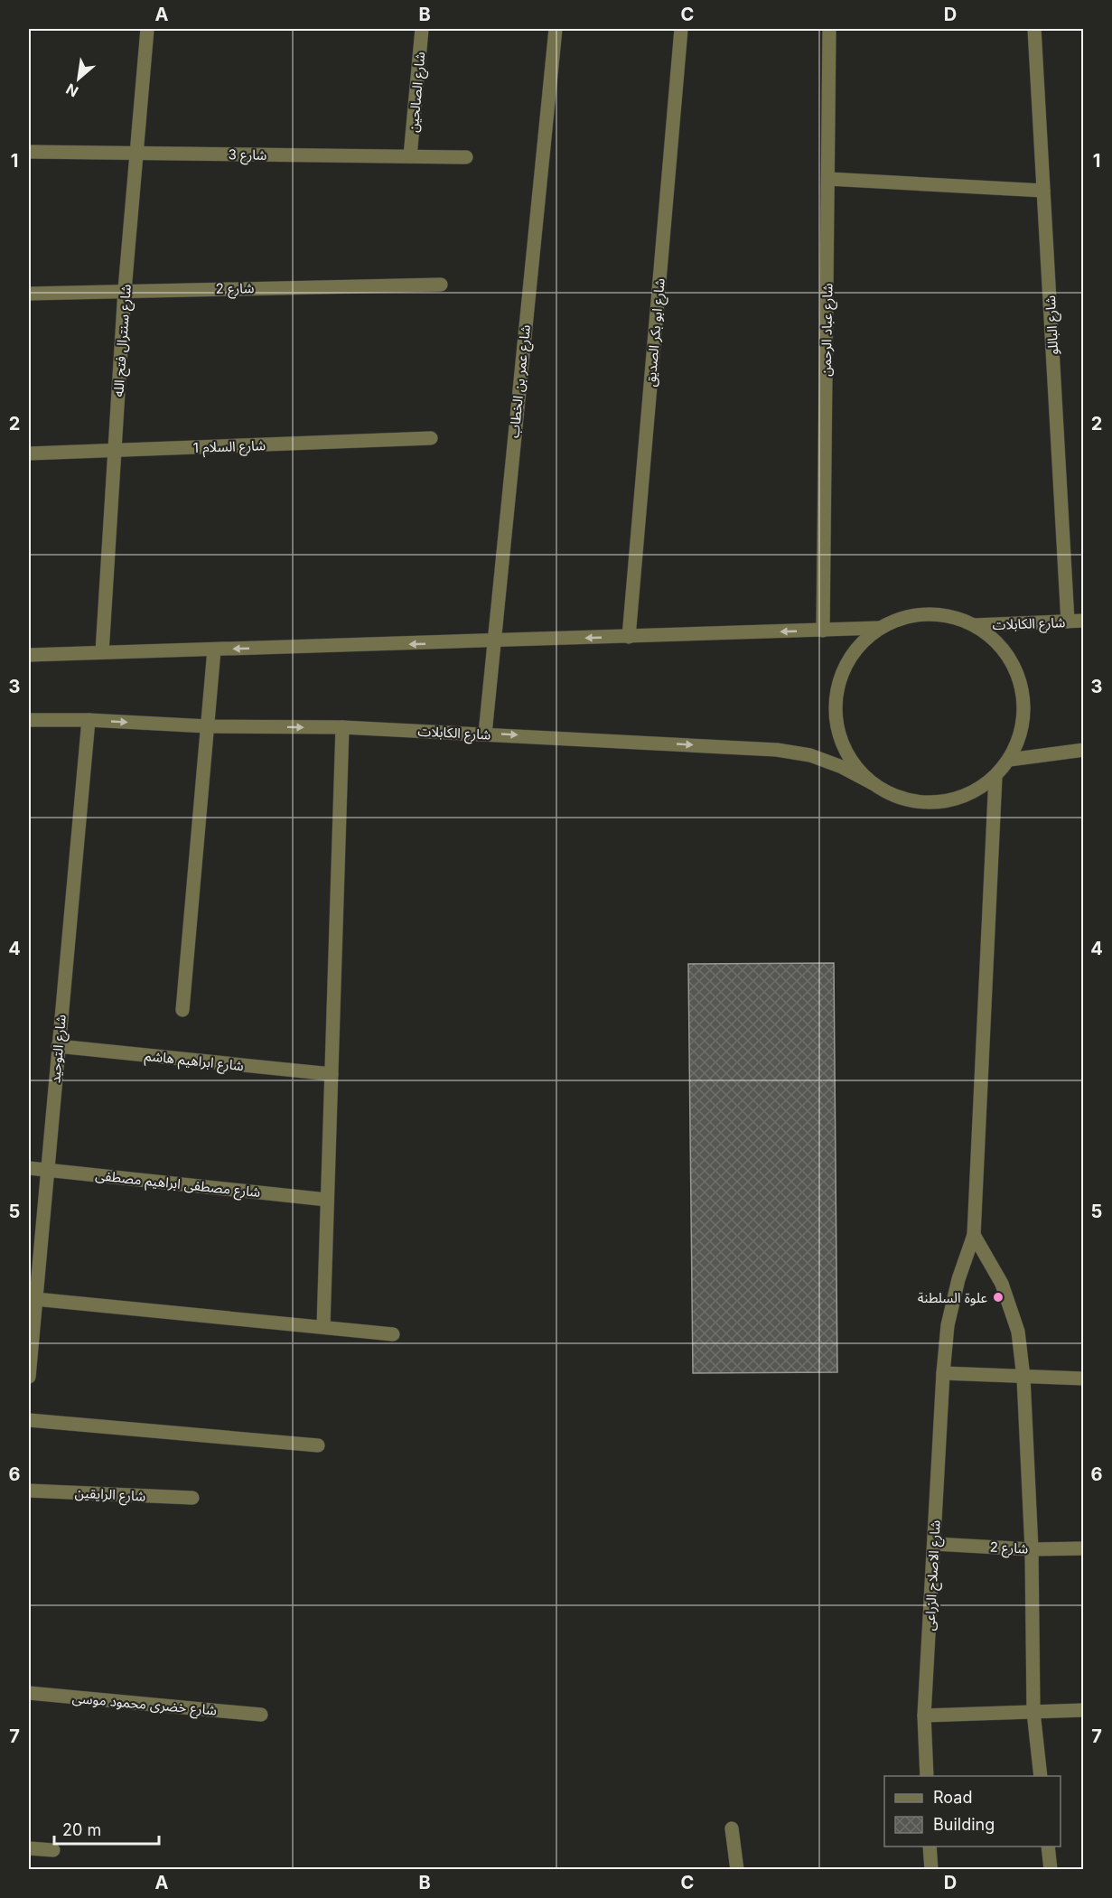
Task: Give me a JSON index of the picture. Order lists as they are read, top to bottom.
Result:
{
  "streets": {
    "street": [
      "شارع الصالحين",
      "شارع 3",
      "شارع 2",
      "شارع الباللو",
      "شارع عباد الرحمن",
      "شارع ابو بكر الصديق",
      "شارع سنترال فتح الله",
      "شارع عمر بن الخطاب",
      "شارع السلام 1",
      "شارع الكابلات",
      "شارع التوحيد",
      "شارع ابراهيم هاشم",
      "شارع مصطفى ابراهيم مصطفى",
      "شارع الرايقين",
      "شارع الاصلاح الزراعى",
      "شارع خضرى محمود موسى"
    ]
  },
  "crossings": [
    ["شارع الصالحين", "شارع 3"],
    ["شارع 3", "شارع سنترال فتح الله"],
    ["شارع 2", "شارع سنترال فتح الله"],
    ["شارع 2", "شارع الاصلاح الزراعى"],
    ["شارع الباللو", "شارع الكابلات"],
    ["شارع سنترال فتح الله", "شارع السلام 1"],
    ["شارع عمر بن الخطاب", "شارع الكابلات"],
    ["شارع الكابلات", "شارع التوحيد"],
    ["شارع الكابلات", "شارع الاصلاح الزراعى"],
    ["شارع التوحيد", "شارع ابراهيم هاشم"],
    ["شارع التوحيد", "شارع مصطفى ابراهيم مصطفى"]
  ],
  "places": ["علوة السلطنة"],
  "legend": ["Road", "Building"],
  "scale_bar": "20 m",
  "north": "bottom left",
  "grid": {
    "columns": [
      "A",
      "B",
      "C",
      "D"
    ],
    "rows": [
      "1",
      "2",
      "3",
      "4",
      "5",
      "6",
      "7"
    ]
  }
}
